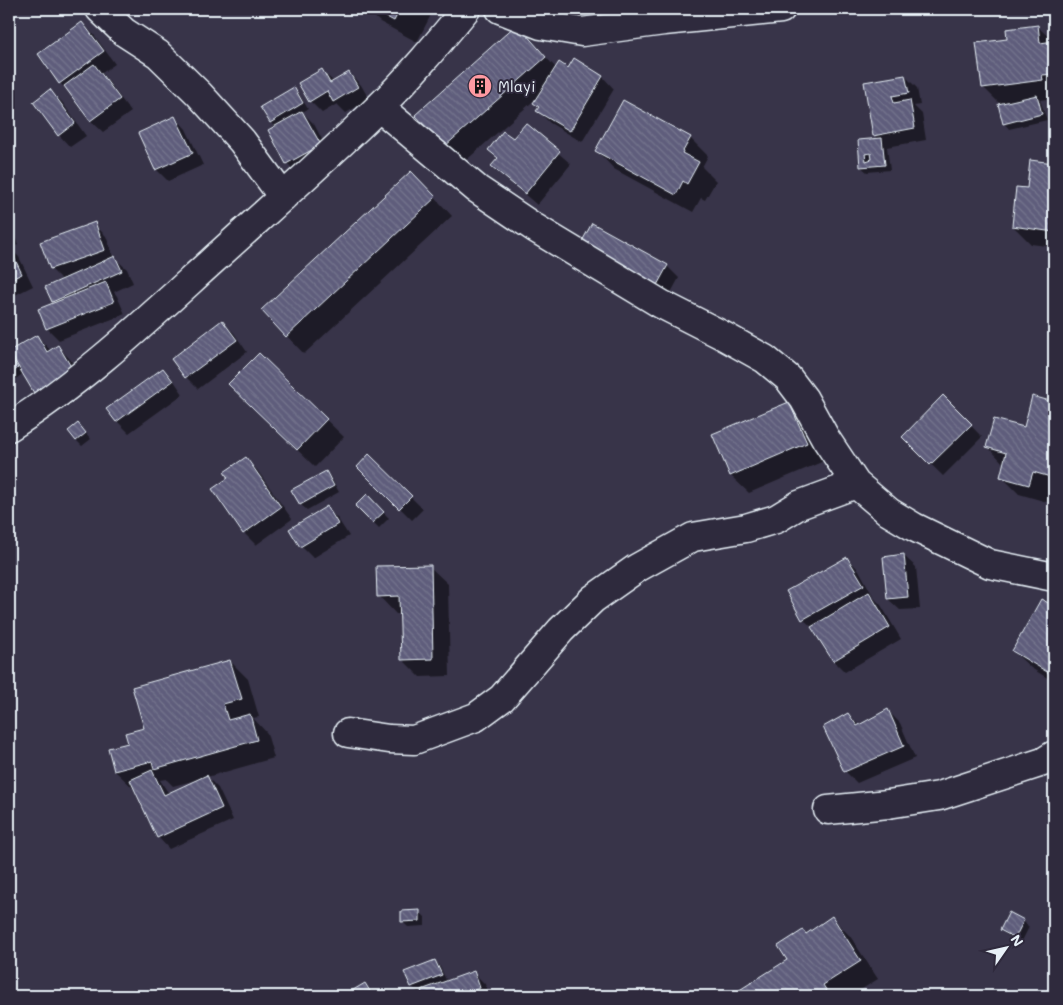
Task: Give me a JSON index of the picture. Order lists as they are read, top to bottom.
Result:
{
  "places": {
    "building": ["Mlayi"]
  },
  "north": "top right"
}
